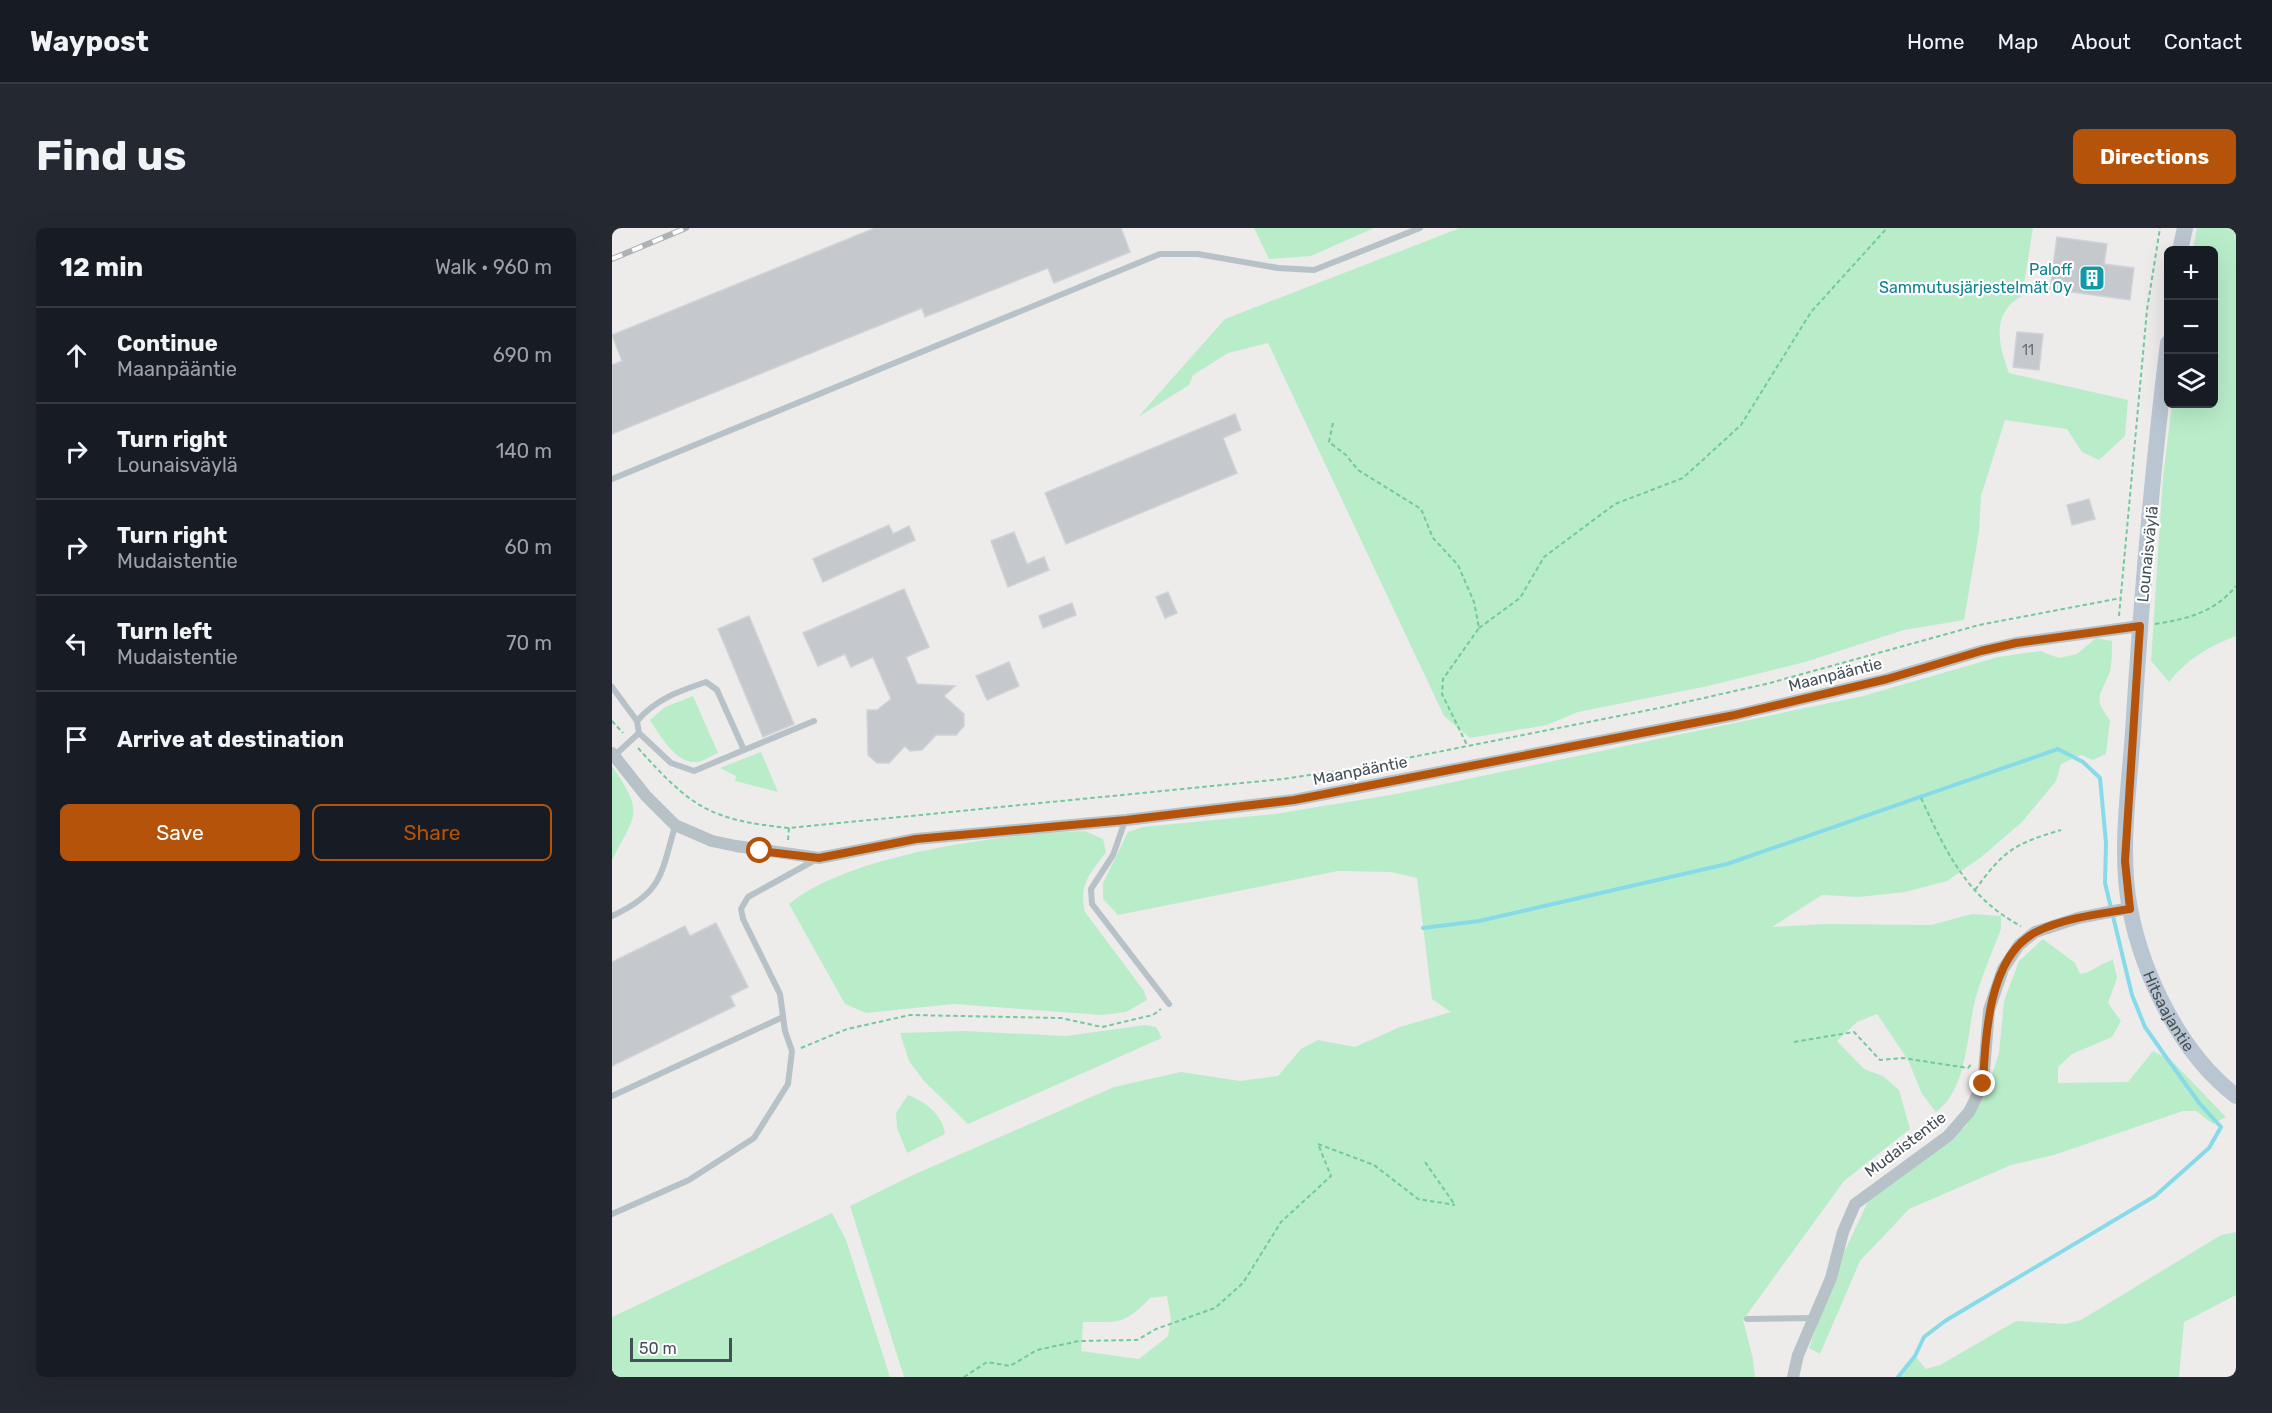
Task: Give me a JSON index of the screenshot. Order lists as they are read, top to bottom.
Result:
{
  "streets": {
    "street": [
      "Lounaisväylä",
      "Maanpääntie",
      "Hitsaajantie",
      "Mudaistentie"
    ]
  },
  "crossings": [
    ["Lounaisväylä", "Maanpääntie"],
    ["Lounaisväylä", "Hitsaajantie"],
    ["Lounaisväylä", "Mudaistentie"],
    ["Hitsaajantie", "Mudaistentie"]
  ],
  "places": {
    "building": ["Paloff Sammutusjärjestelmät Oy"]
  },
  "house_numbers": ["11"],
  "scale_bar": "50 m",
  "page": {
    "header": "Waypost",
    "nav": [
      "Home",
      "Map",
      "About",
      "Contact"
    ],
    "buttons": [
      "Directions",
      ["Save", "Share"]
    ],
    "title": "Find us",
    "heading": ["12 min", "Walk · 960 m"],
    "map_buttons": ["+", "−"],
    "list": [
      ["Continue", "Maanpääntie", "690 m"],
      ["Turn right", "Lounaisväylä", "140 m"],
      ["Turn right", "Mudaistentie", "60 m"],
      ["Turn left", "Mudaistentie", "70 m"],
      "Arrive at destination"
    ],
    "scale": "50 m"
  }
}
